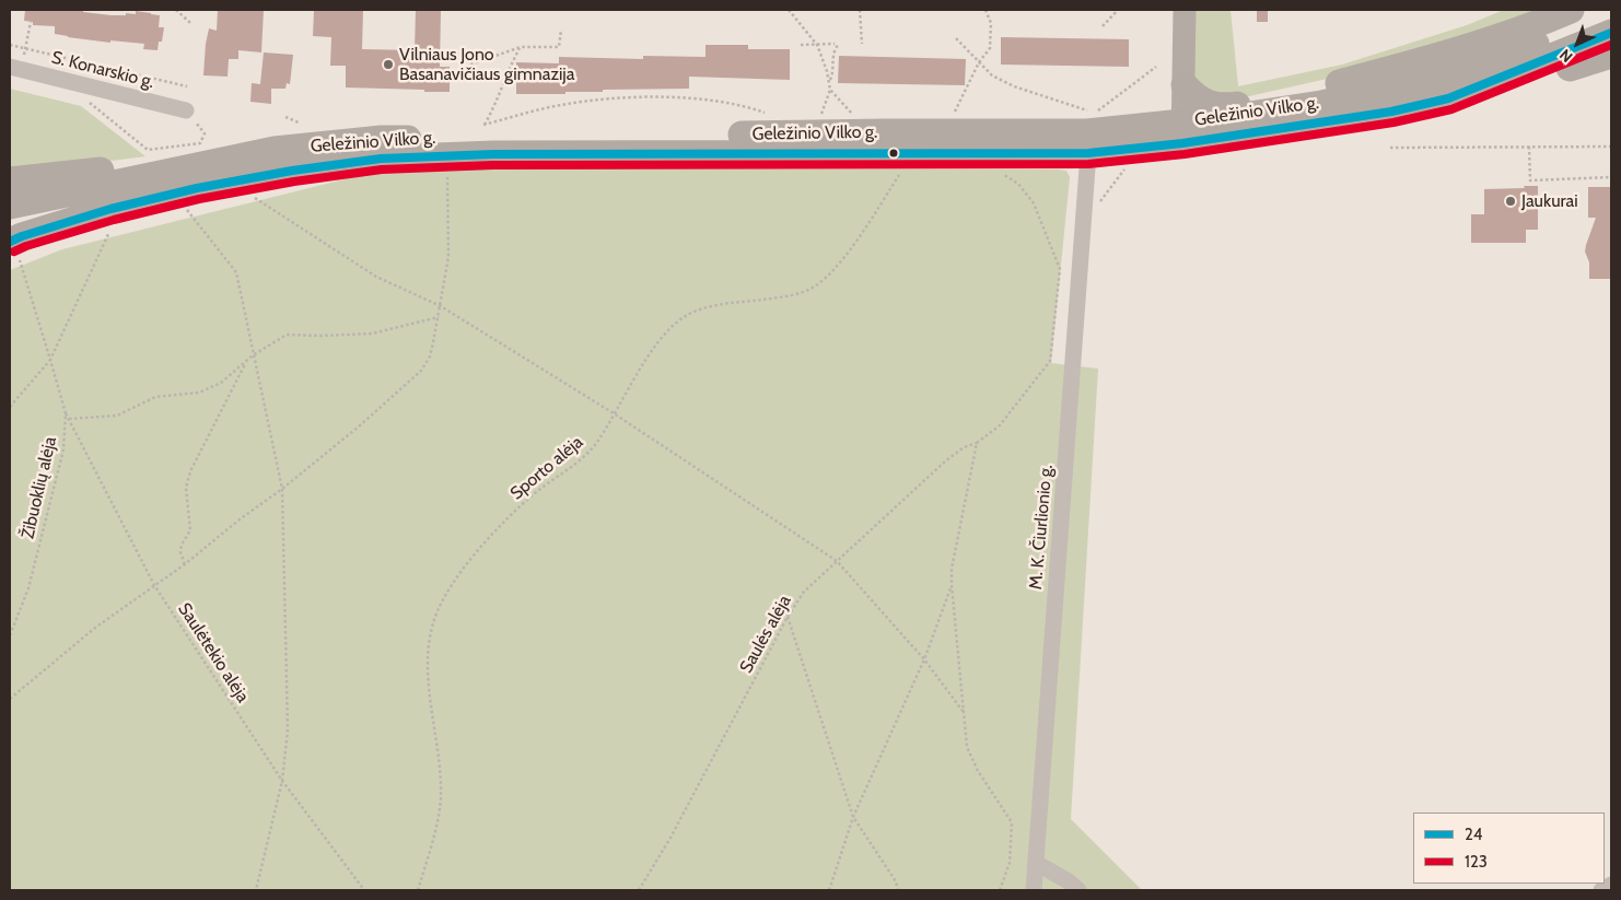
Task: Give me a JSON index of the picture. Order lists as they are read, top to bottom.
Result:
{
  "streets": {
    "highway": ["Geležinio Vilko g."],
    "street": ["S. Konarskio g.", "M. K. Čiurlionio g."],
    "path": [
      "Sporto alėja",
      "Žibuoklių alėja",
      "Saulės alėja",
      "Saulėtekio alėja"
    ]
  },
  "crossings": [
    ["Geležinio Vilko g.", "Žibuoklių alėja"],
    ["Geležinio Vilko g.", "M. K. Čiurlionio g."],
    ["Žibuoklių alėja", "Saulėtekio alėja"]
  ],
  "places": ["Vilniaus Jono Basanavičiaus gimnazija", "Jaukurai"],
  "lines": ["transit line 24", "transit line 123"],
  "legend": ["24", "123"],
  "north": "bottom left"
}
